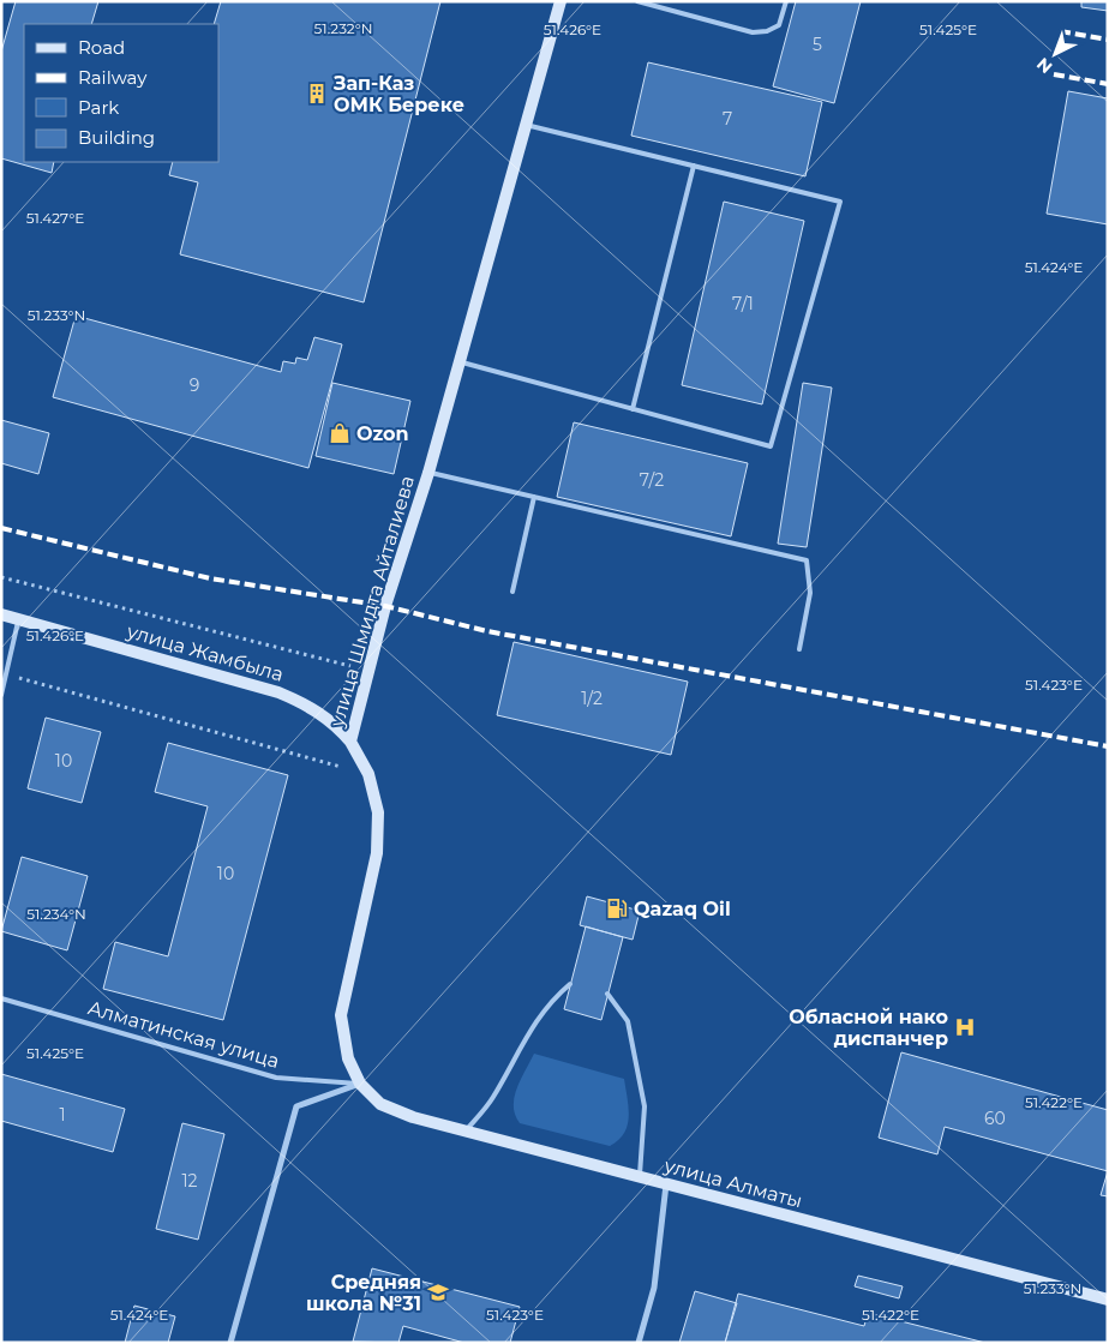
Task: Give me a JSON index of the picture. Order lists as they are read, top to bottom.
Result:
{
  "streets": {
    "street": ["улица Шмидта Айталиева", "улица Жамбыла", "улица Алматы"],
    "lane": ["Алматинская улица"]
  },
  "crossings": [
    ["улица Шмидта Айталиева", "улица Жамбыла"],
    ["улица Шмидта Айталиева", "Алматинская улица"],
    ["улица Шмидта Айталиева", "улица Алматы"],
    ["Алматинская улица", "улица Алматы"]
  ],
  "places": {
    "building": ["Зап-Каз ОМК Береке"],
    "shop": ["Ozon"],
    "fuel station": ["Qazaq Oil"],
    "hospital": ["Обласной нако диспанчер"],
    "school or university": ["Средняя школа №31"]
  },
  "house_numbers": [
    "5",
    "7",
    "7/1",
    "9",
    "7/2",
    "1/2",
    "10",
    "10",
    "1",
    "60",
    "12"
  ],
  "legend": [
    "Road",
    "Railway",
    "Park",
    "Building"
  ],
  "north": "bottom left",
  "coordinates": [
    "51.232°N",
    "51.426°E",
    "51.425°E",
    "51.427°E",
    "51.424°E",
    "51.233°N",
    "51.423°E",
    "51.234°N",
    "51.422°E"
  ]
}
